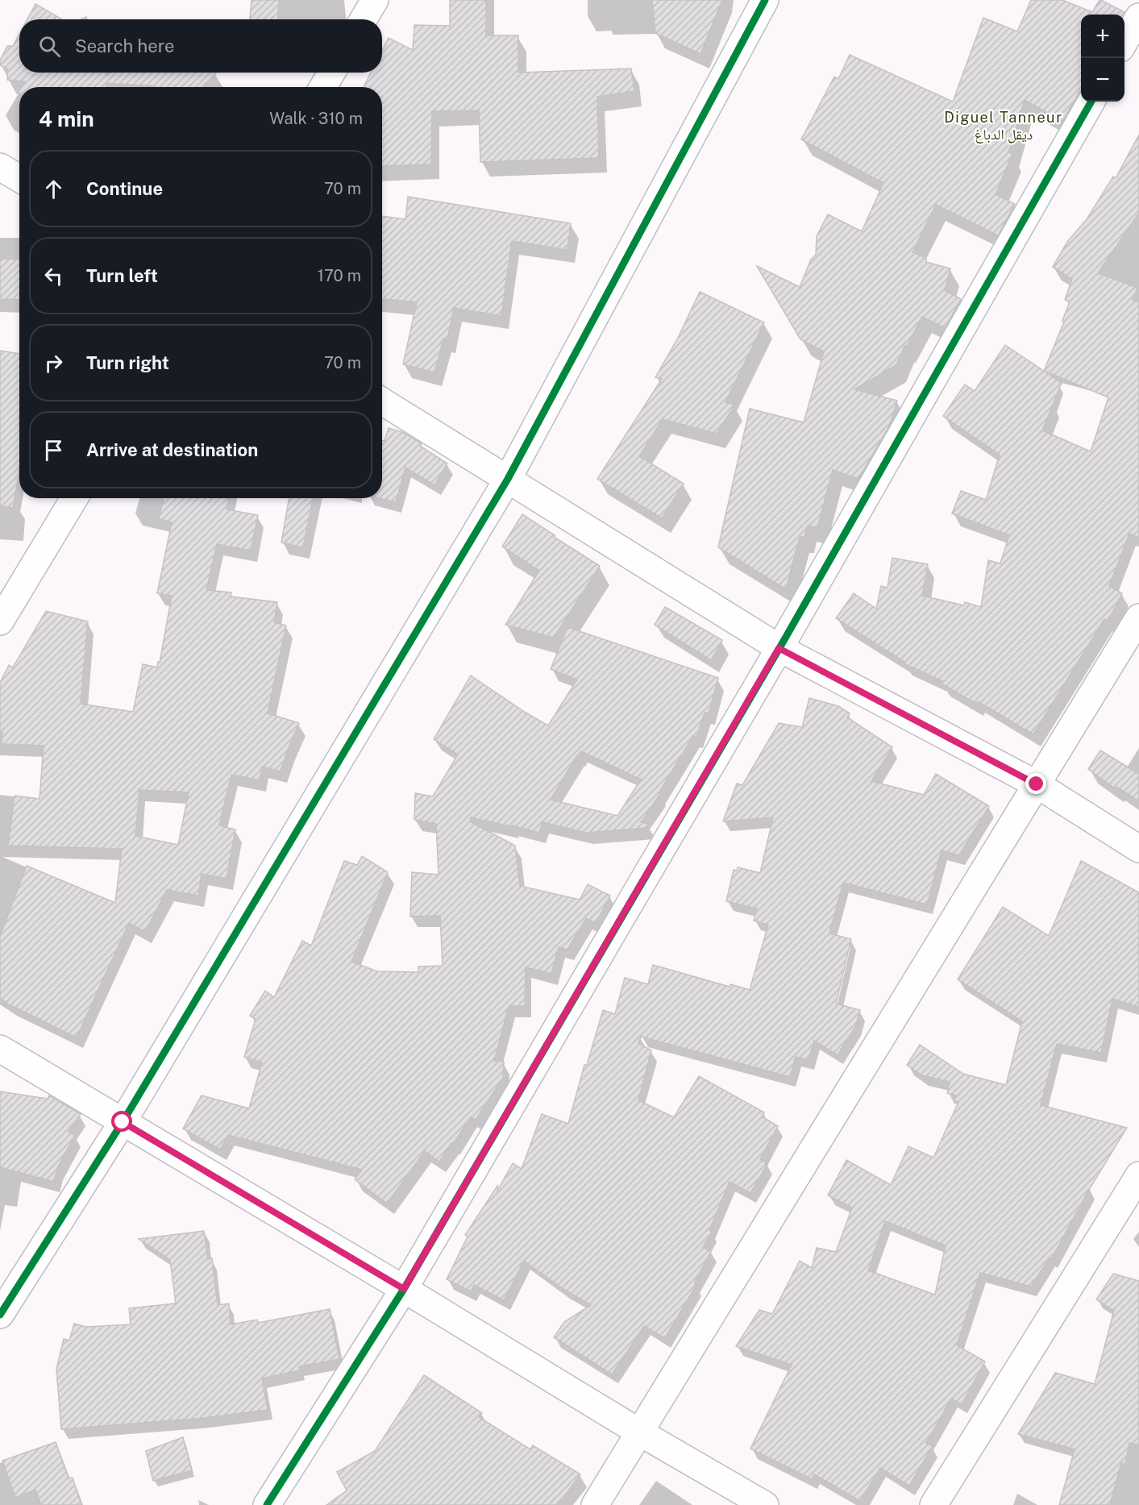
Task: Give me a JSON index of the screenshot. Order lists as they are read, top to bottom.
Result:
{
  "districts": ["Diguel Tanneur ديقل الدباغ"],
  "page": {
    "map_buttons": ["+", "−"],
    "search": "Search here",
    "heading": ["4 min", "Walk · 310 m"],
    "list": [
      ["Continue", "70 m"],
      ["Turn left", "170 m"],
      ["Turn right", "70 m"],
      "Arrive at destination"
    ]
  }
}
